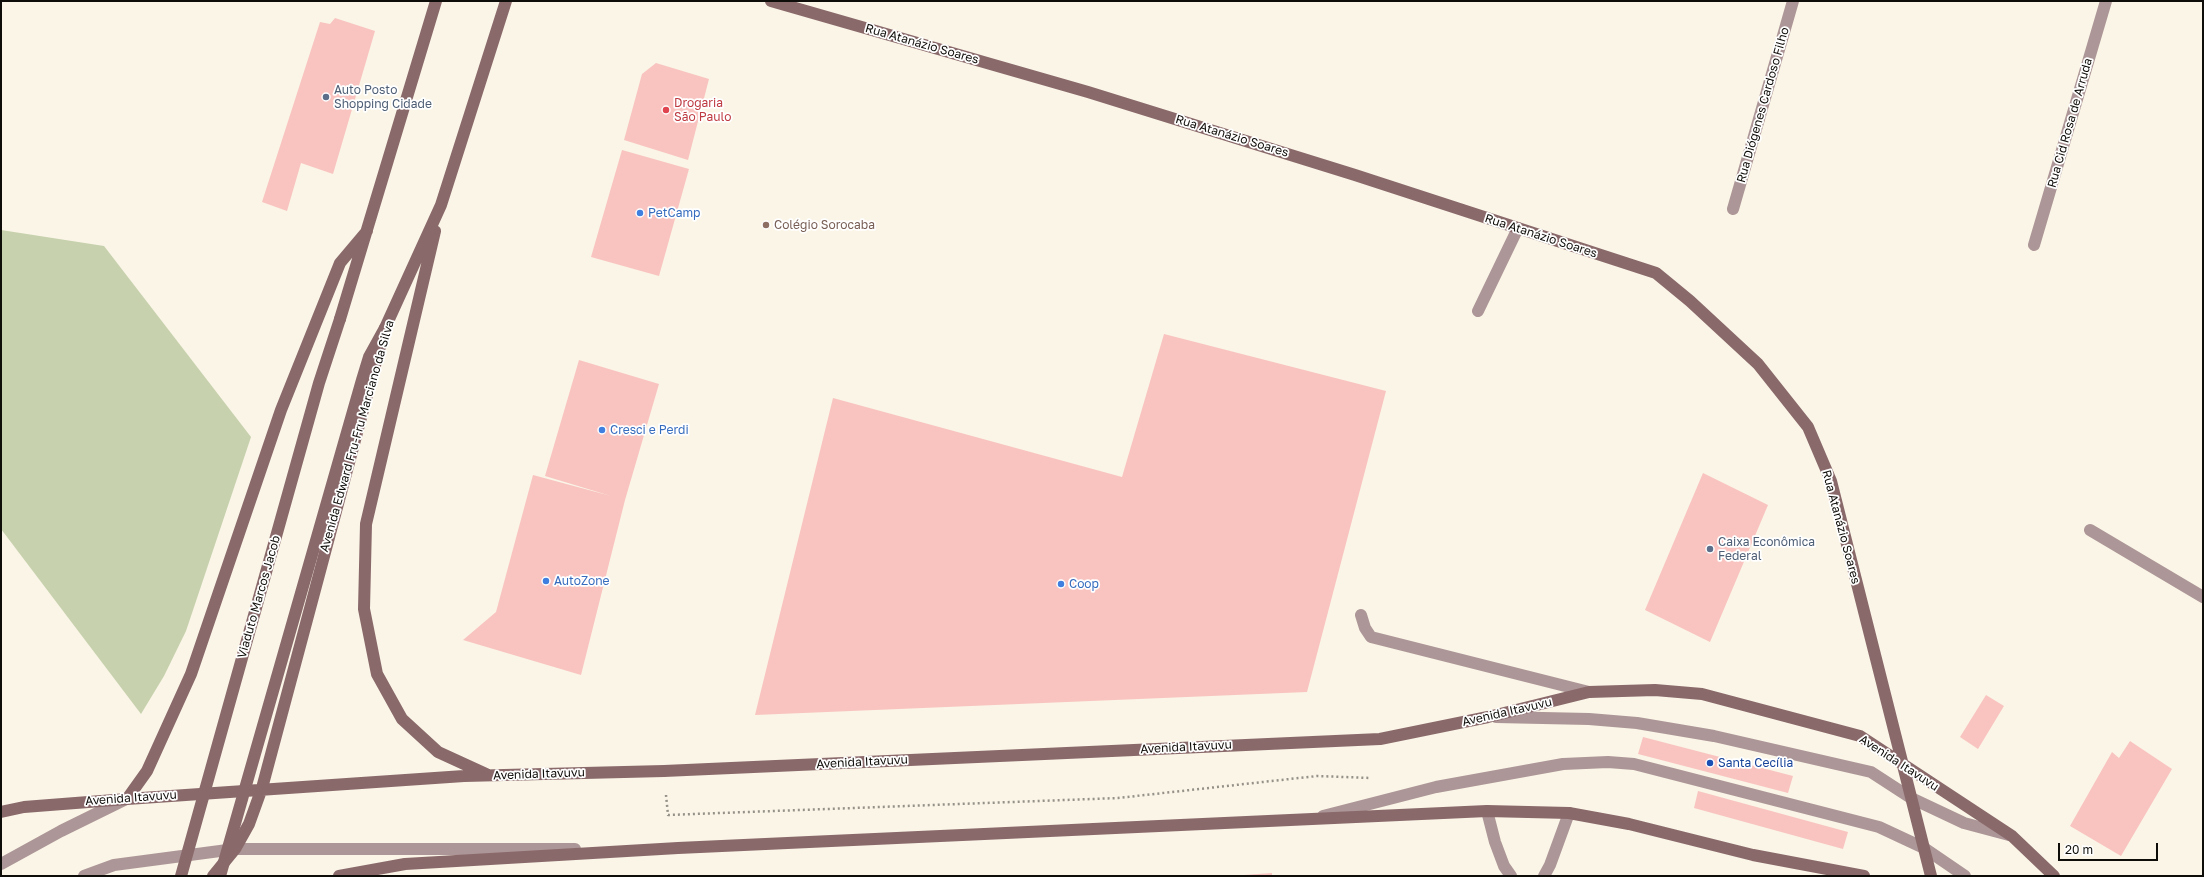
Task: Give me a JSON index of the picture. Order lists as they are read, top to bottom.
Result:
{
  "streets": {
    "main road": [
      "Rua Atanázio Soares",
      "Avenida Edward Fru-Fru Marciano da Silva",
      "Viaduto Marcos Jacob",
      "Avenida Itavuvu"
    ],
    "street": ["Rua Diógenes Cardoso Filho", "Rua Cid Rosa de Arruda"]
  },
  "crossings": [
    ["Rua Atanázio Soares", "Avenida Itavuvu"],
    ["Avenida Edward Fru-Fru Marciano da Silva", "Avenida Itavuvu"]
  ],
  "places": [
    "Auto Posto Shopping Cidade",
    "Drogaria São Paulo",
    "PetCamp",
    "Colégio Sorocaba",
    "Cresci e Perdi",
    "Caixa Econômica Federal",
    "AutoZone",
    "Coop",
    "Santa Cecília"
  ],
  "scale_bar": "20 m"
}
